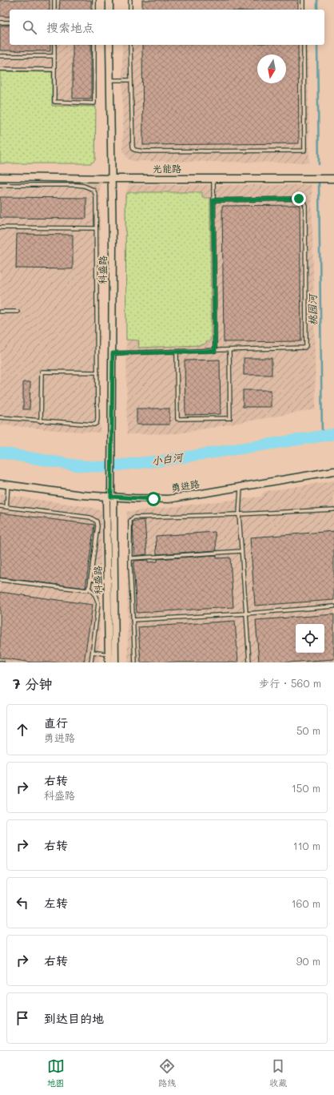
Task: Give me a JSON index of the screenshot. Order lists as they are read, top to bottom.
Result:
{
  "streets": {
    "street": ["光能路", "科盛路", "勇进路"]
  },
  "crossings": [
    ["光能路", "科盛路"],
    ["科盛路", "勇进路"]
  ],
  "water": ["桃园河", "小白河"],
  "north": "bottom",
  "page": {
    "search": "搜索地点",
    "heading": ["7 分钟", "步行 · 560 m"],
    "list": [
      ["直行", "勇进路", "50 m"],
      ["右转", "科盛路", "150 m"],
      ["右转", "110 m"],
      ["左转", "160 m"],
      ["右转", "90 m"],
      "到达目的地"
    ],
    "nav": ["地图", "路线", "收藏"]
  }
}
